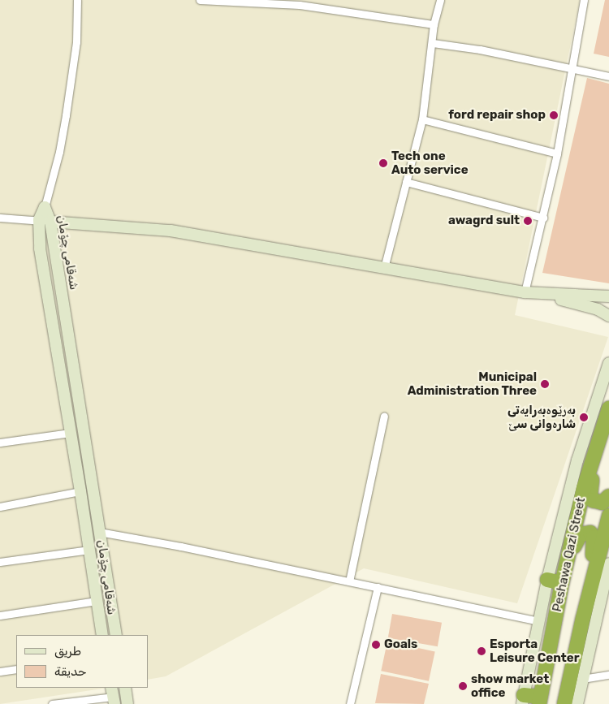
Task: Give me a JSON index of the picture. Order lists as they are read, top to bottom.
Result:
{
  "streets": {
    "highway": ["Peshawa Qazi Street"],
    "street": ["شەقامی چۆمان"]
  },
  "places": [
    "ford repair shop",
    "Tech one Auto service",
    "awagrd sult",
    "Municipal Administration Three",
    "بەڕێوەبەرایەتی شارەوانی سێ",
    "Goals",
    "Esporta Leisure Center",
    "show market office"
  ],
  "legend": ["طريق", "حديقة"]
}
